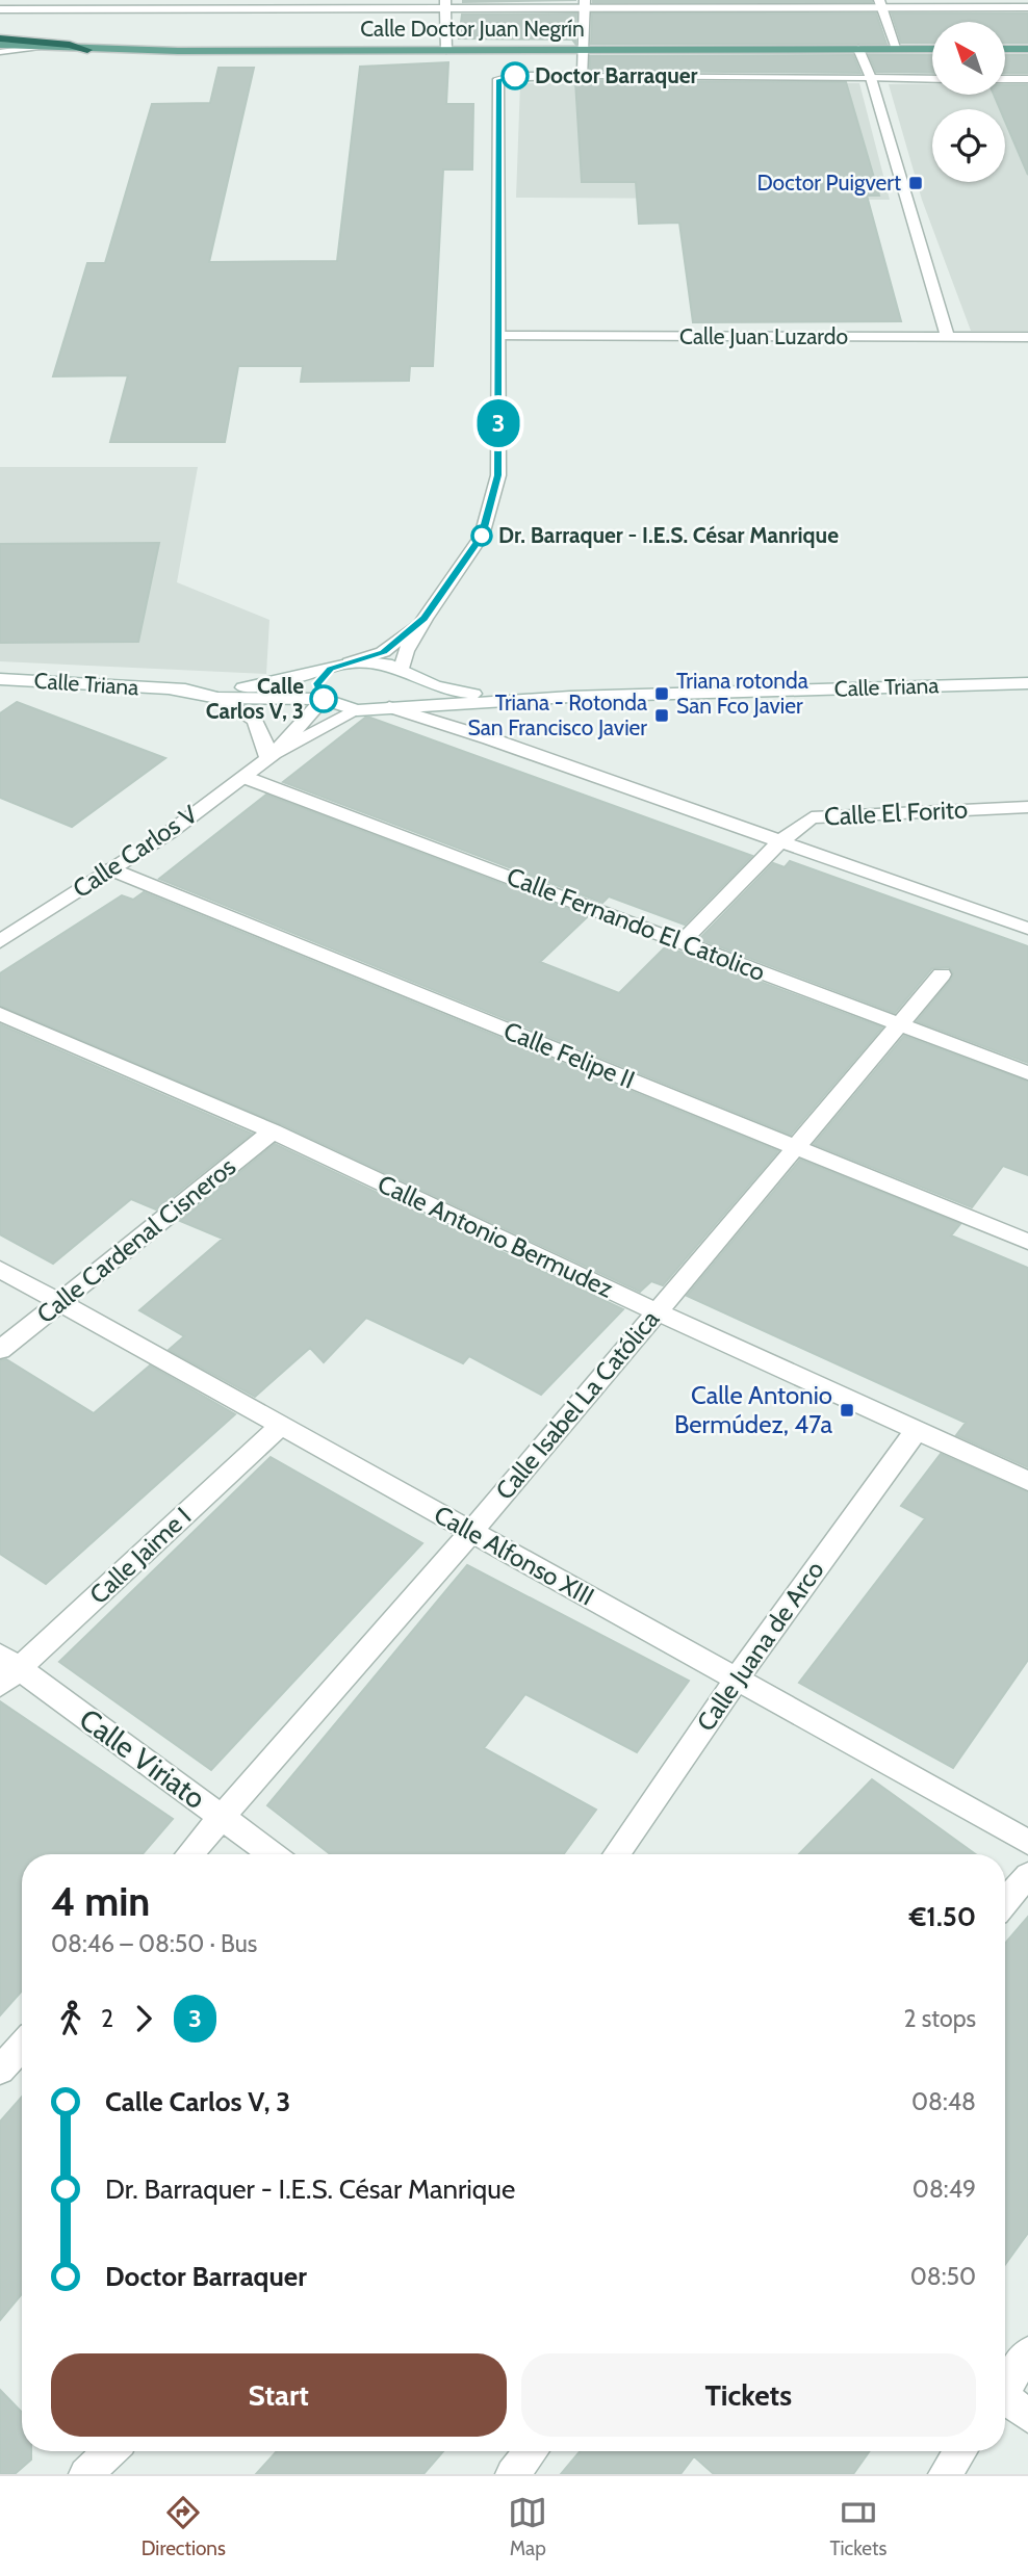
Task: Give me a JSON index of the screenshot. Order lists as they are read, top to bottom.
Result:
{
  "streets": {
    "main road": ["Calle Doctor Juan Negrín"],
    "street": [
      "Calle Juan Luzardo",
      "Calle Triana",
      "Calle El Forito",
      "Calle Carlos V",
      "Calle Fernando El Catolico",
      "Calle Felipe II",
      "Calle Antonio Bermudez",
      "Calle Cardenal Cisneros",
      "Calle Isabel La Católica",
      "Calle Jaime I",
      "Calle Alfonso XIII",
      "Calle Juana de Arco",
      "Calle Viriato"
    ]
  },
  "crossings": [
    ["Calle Triana", "Calle Carlos V"],
    ["Calle El Forito", "Calle Fernando El Catolico"],
    ["Calle Carlos V", "Calle Fernando El Catolico"],
    ["Calle Carlos V", "Calle Felipe II"],
    ["Calle Fernando El Catolico", "Calle Isabel La Católica"],
    ["Calle Felipe II", "Calle Isabel La Católica"],
    ["Calle Antonio Bermudez", "Calle Cardenal Cisneros"],
    ["Calle Antonio Bermudez", "Calle Isabel La Católica"],
    ["Calle Antonio Bermudez", "Calle Juana de Arco"],
    ["Calle Cardenal Cisneros", "Calle Alfonso XIII"],
    ["Calle Isabel La Católica", "Calle Alfonso XIII"],
    ["Calle Isabel La Católica", "Calle Viriato"],
    ["Calle Jaime I", "Calle Alfonso XIII"],
    ["Calle Jaime I", "Calle Viriato"],
    ["Calle Alfonso XIII", "Calle Juana de Arco"]
  ],
  "places": {
    "other": ["Doctor Barraquer", "Dr. Barraquer - I.E.S. César Manrique", "Calle Carlos V, 3"],
    "transit": [
      "Doctor Puigvert",
      "Triana rotonda San Fco Javier",
      "Triana - Rotonda San Francisco Javier",
      "Calle Antonio Bermúdez, 47a"
    ]
  },
  "lines": ["bus line 3"],
  "north": "top left",
  "page": {
    "on_map": "3",
    "heading": ["4 min", "08:46 – 08:50 · Bus", "€1.50"],
    "legs": ["2", "3", "2 stops"],
    "list": [
      {
        "name": "Calle Carlos V, 3",
        "value": "08:48"
      },
      {
        "name": "Dr. Barraquer - I.E.S. César Manrique",
        "value": "08:49"
      },
      {
        "name": "Doctor Barraquer",
        "value": "08:50"
      }
    ],
    "buttons": ["Start", "Tickets"],
    "tabs": ["Directions", "Map", "Tickets"]
  }
}
